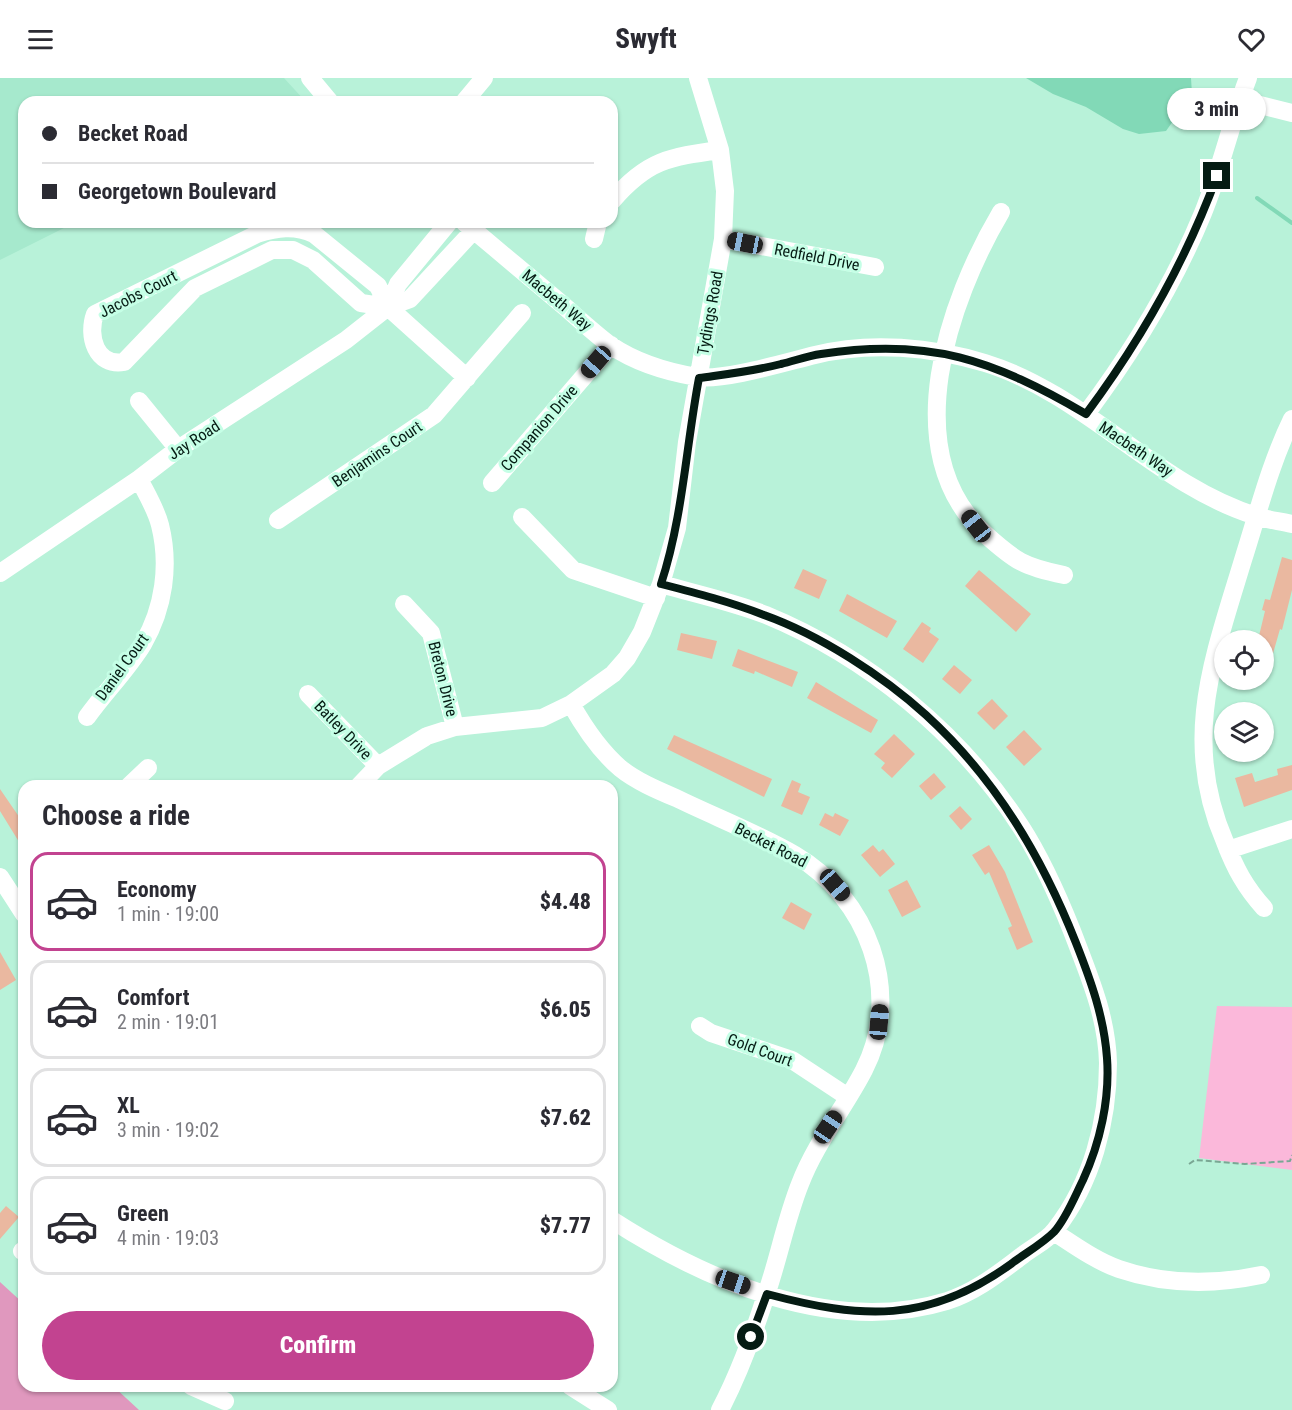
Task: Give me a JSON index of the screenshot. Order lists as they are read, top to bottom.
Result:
{
  "streets": {
    "street": [
      "Redfield Drive",
      "Jacobs Court",
      "Macbeth Way",
      "Tydings Road",
      "Companion Drive",
      "Jay Road",
      "Benjamins Court",
      "Daniel Court",
      "Breton Drive",
      "Batley Drive",
      "Becket Road",
      "Gold Court"
    ]
  },
  "crossings": [
    ["Redfield Drive", "Tydings Road"],
    ["Jacobs Court", "Jay Road"],
    ["Macbeth Way", "Tydings Road"],
    ["Macbeth Way", "Companion Drive"],
    ["Tydings Road", "Breton Drive"],
    ["Tydings Road", "Batley Drive"],
    ["Tydings Road", "Becket Road"],
    ["Jay Road", "Daniel Court"],
    ["Becket Road", "Gold Court"]
  ],
  "page": {
    "header": "Swyft",
    "bubble": "3 min",
    "banner": ["Becket Road", "Georgetown Boulevard"],
    "heading": "Choose a ride",
    "list": [
      {
        "name": "Economy",
        "note": "1 min · 19:00",
        "value": "$4.48"
      },
      {
        "name": "Comfort",
        "note": "2 min · 19:01",
        "value": "$6.05"
      },
      {
        "name": "XL",
        "note": "3 min · 19:02",
        "value": "$7.62"
      },
      {
        "name": "Green",
        "note": "4 min · 19:03",
        "value": "$7.77"
      }
    ],
    "buttons": "Confirm"
  }
}
